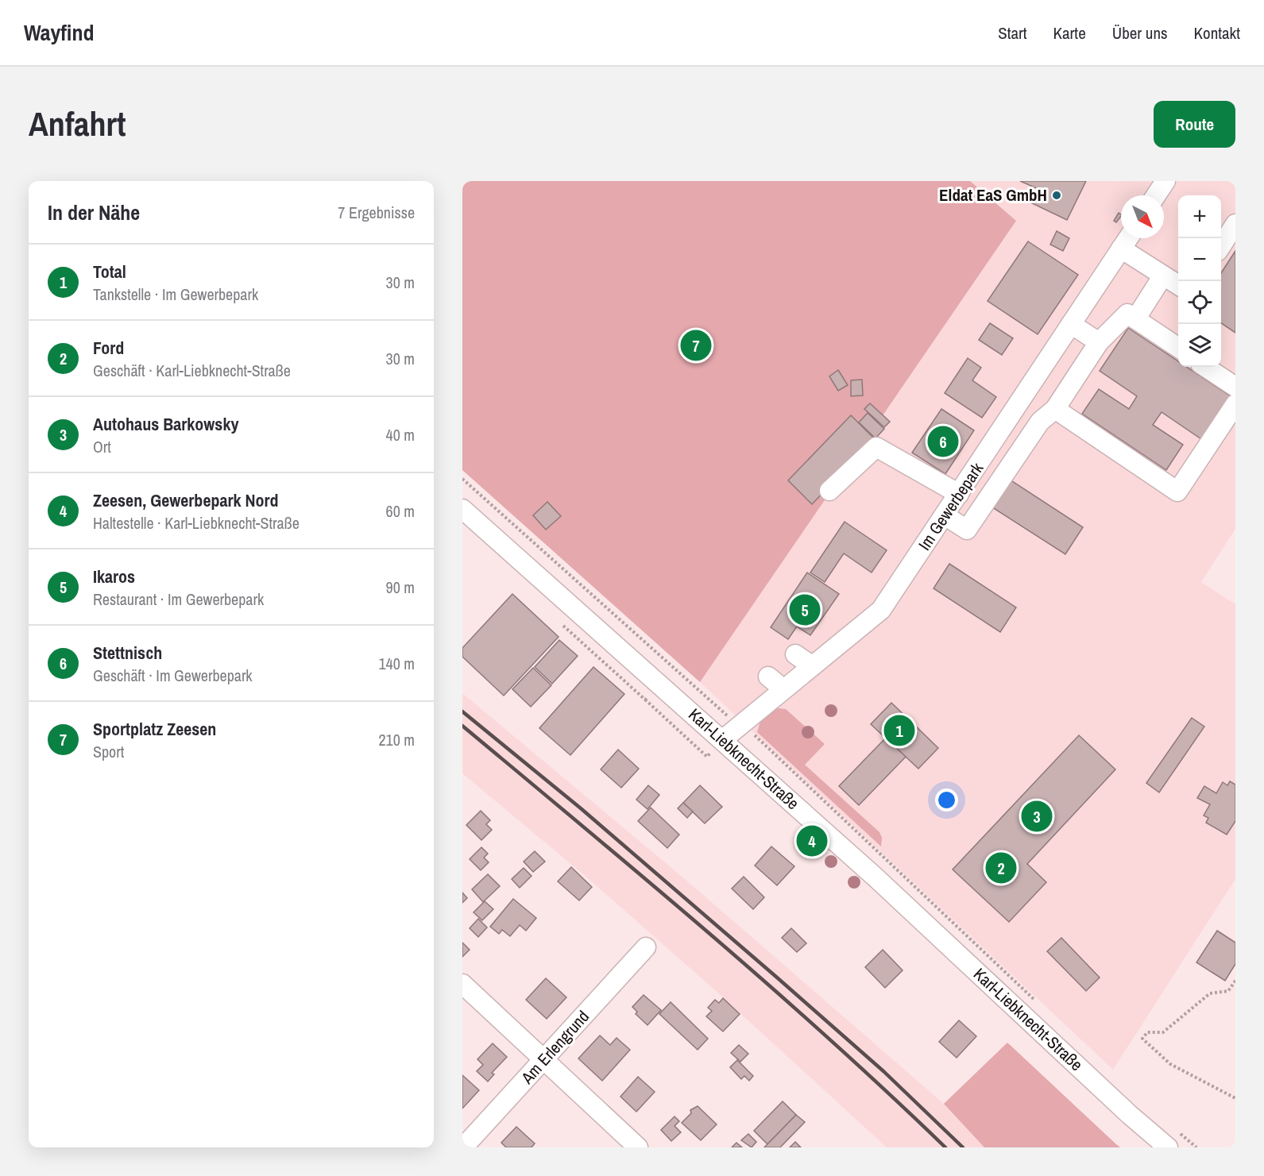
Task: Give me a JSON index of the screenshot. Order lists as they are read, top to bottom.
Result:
{
  "streets": {
    "street": ["Im Gewerbepark", "Karl-Liebknecht-Straße", "Am Erlengrund"]
  },
  "crossings": [
    ["Im Gewerbepark", "Karl-Liebknecht-Straße"]
  ],
  "places": ["Eldat EaS GmbH"],
  "north": "bottom right",
  "page": {
    "header": "Wayfind",
    "nav": [
      "Start",
      "Karte",
      "Über uns",
      "Kontakt"
    ],
    "buttons": "Route",
    "title": "Anfahrt",
    "heading": ["In der Nähe", "7 Ergebnisse"],
    "map_buttons": ["+", "−"],
    "list": [
      {
        "mark": "1",
        "name": "Total",
        "note": "Tankstelle · Im Gewerbepark",
        "value": "30 m"
      },
      {
        "mark": "2",
        "name": "Ford",
        "note": "Geschäft · Karl-Liebknecht-Straße",
        "value": "30 m"
      },
      {
        "mark": "3",
        "name": "Autohaus Barkowsky",
        "note": "Ort",
        "value": "40 m"
      },
      {
        "mark": "4",
        "name": "Zeesen, Gewerbepark Nord",
        "note": "Haltestelle · Karl-Liebknecht-Straße",
        "value": "60 m"
      },
      {
        "mark": "5",
        "name": "Ikaros",
        "note": "Restaurant · Im Gewerbepark",
        "value": "90 m"
      },
      {
        "mark": "6",
        "name": "Stettnisch",
        "note": "Geschäft · Im Gewerbepark",
        "value": "140 m"
      },
      {
        "mark": "7",
        "name": "Sportplatz Zeesen",
        "note": "Sport",
        "value": "210 m"
      }
    ],
    "pins": [
      "7",
      "6",
      "5",
      "1",
      "3",
      "4",
      "2"
    ]
  }
}
